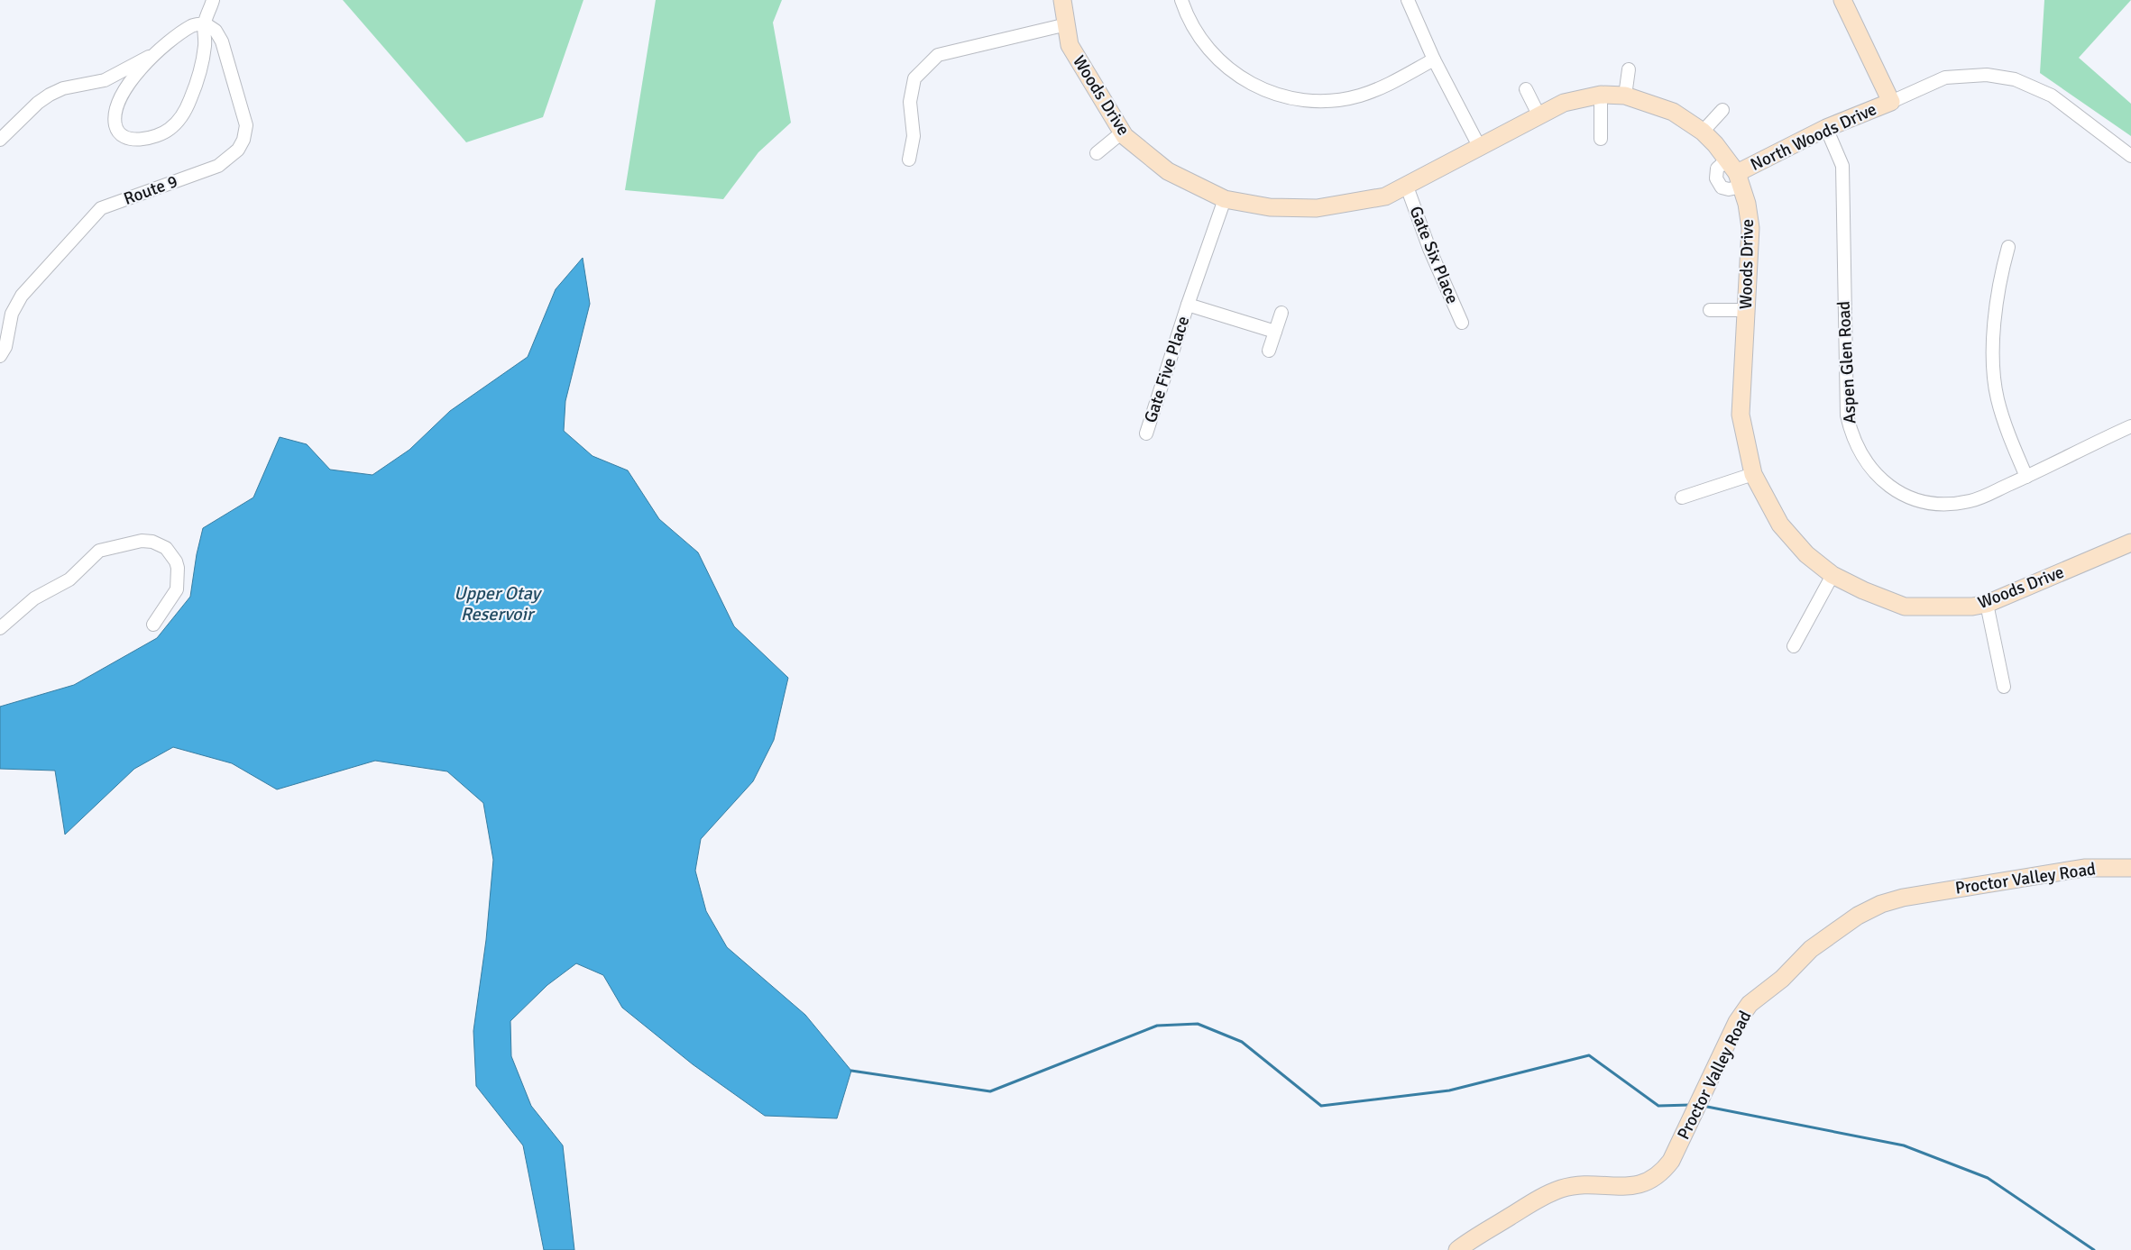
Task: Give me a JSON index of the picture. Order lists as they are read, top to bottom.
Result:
{
  "streets": {
    "street": [
      "Woods Drive",
      "North Woods Drive",
      "Route 9",
      "Gate Six Place",
      "Aspen Glen Road",
      "Gate Five Place",
      "Proctor Valley Road"
    ]
  },
  "crossings": [
    ["Woods Drive", "North Woods Drive"],
    ["Woods Drive", "Gate Six Place"],
    ["Woods Drive", "Gate Five Place"],
    ["North Woods Drive", "Aspen Glen Road"]
  ],
  "water": ["Upper Otay Reservoir"]
}
